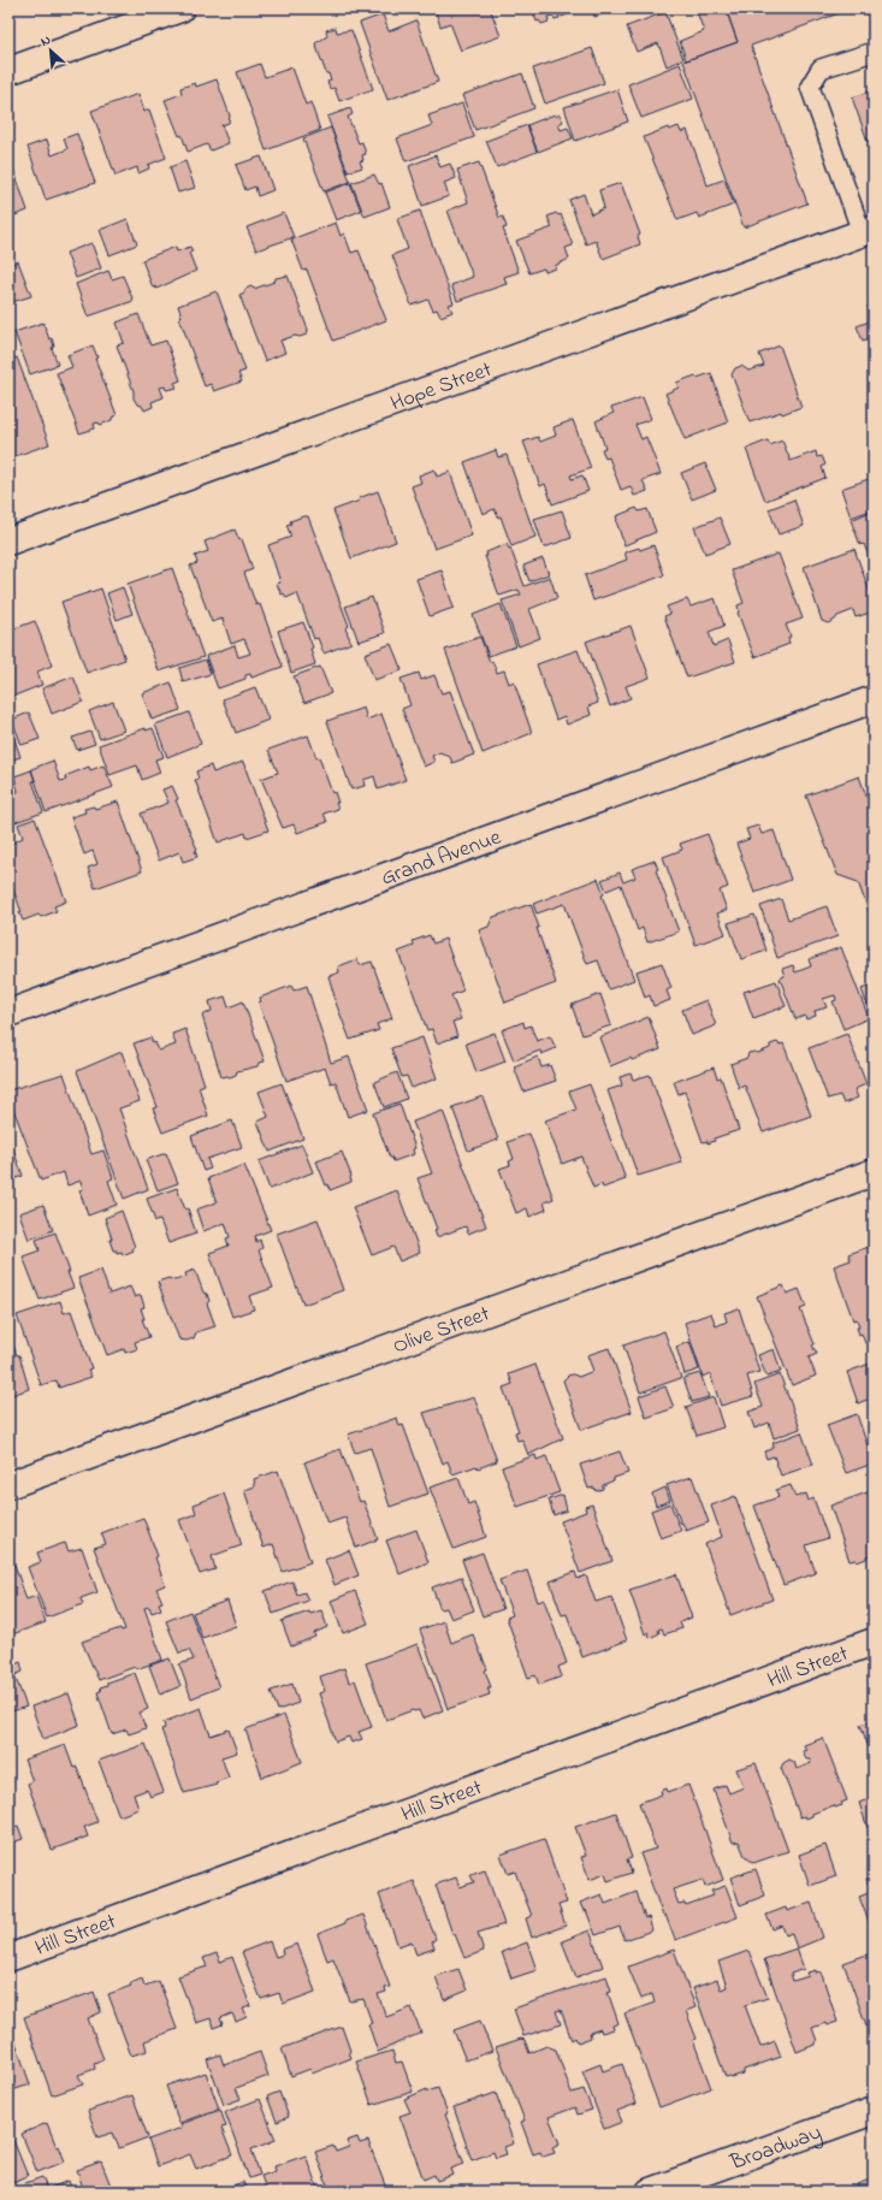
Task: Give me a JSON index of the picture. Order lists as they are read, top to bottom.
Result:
{
  "streets": {
    "street": [
      "Hope Street",
      "Grand Avenue",
      "Olive Street",
      "Hill Street",
      "Broadway"
    ]
  },
  "north": "top left"
}
